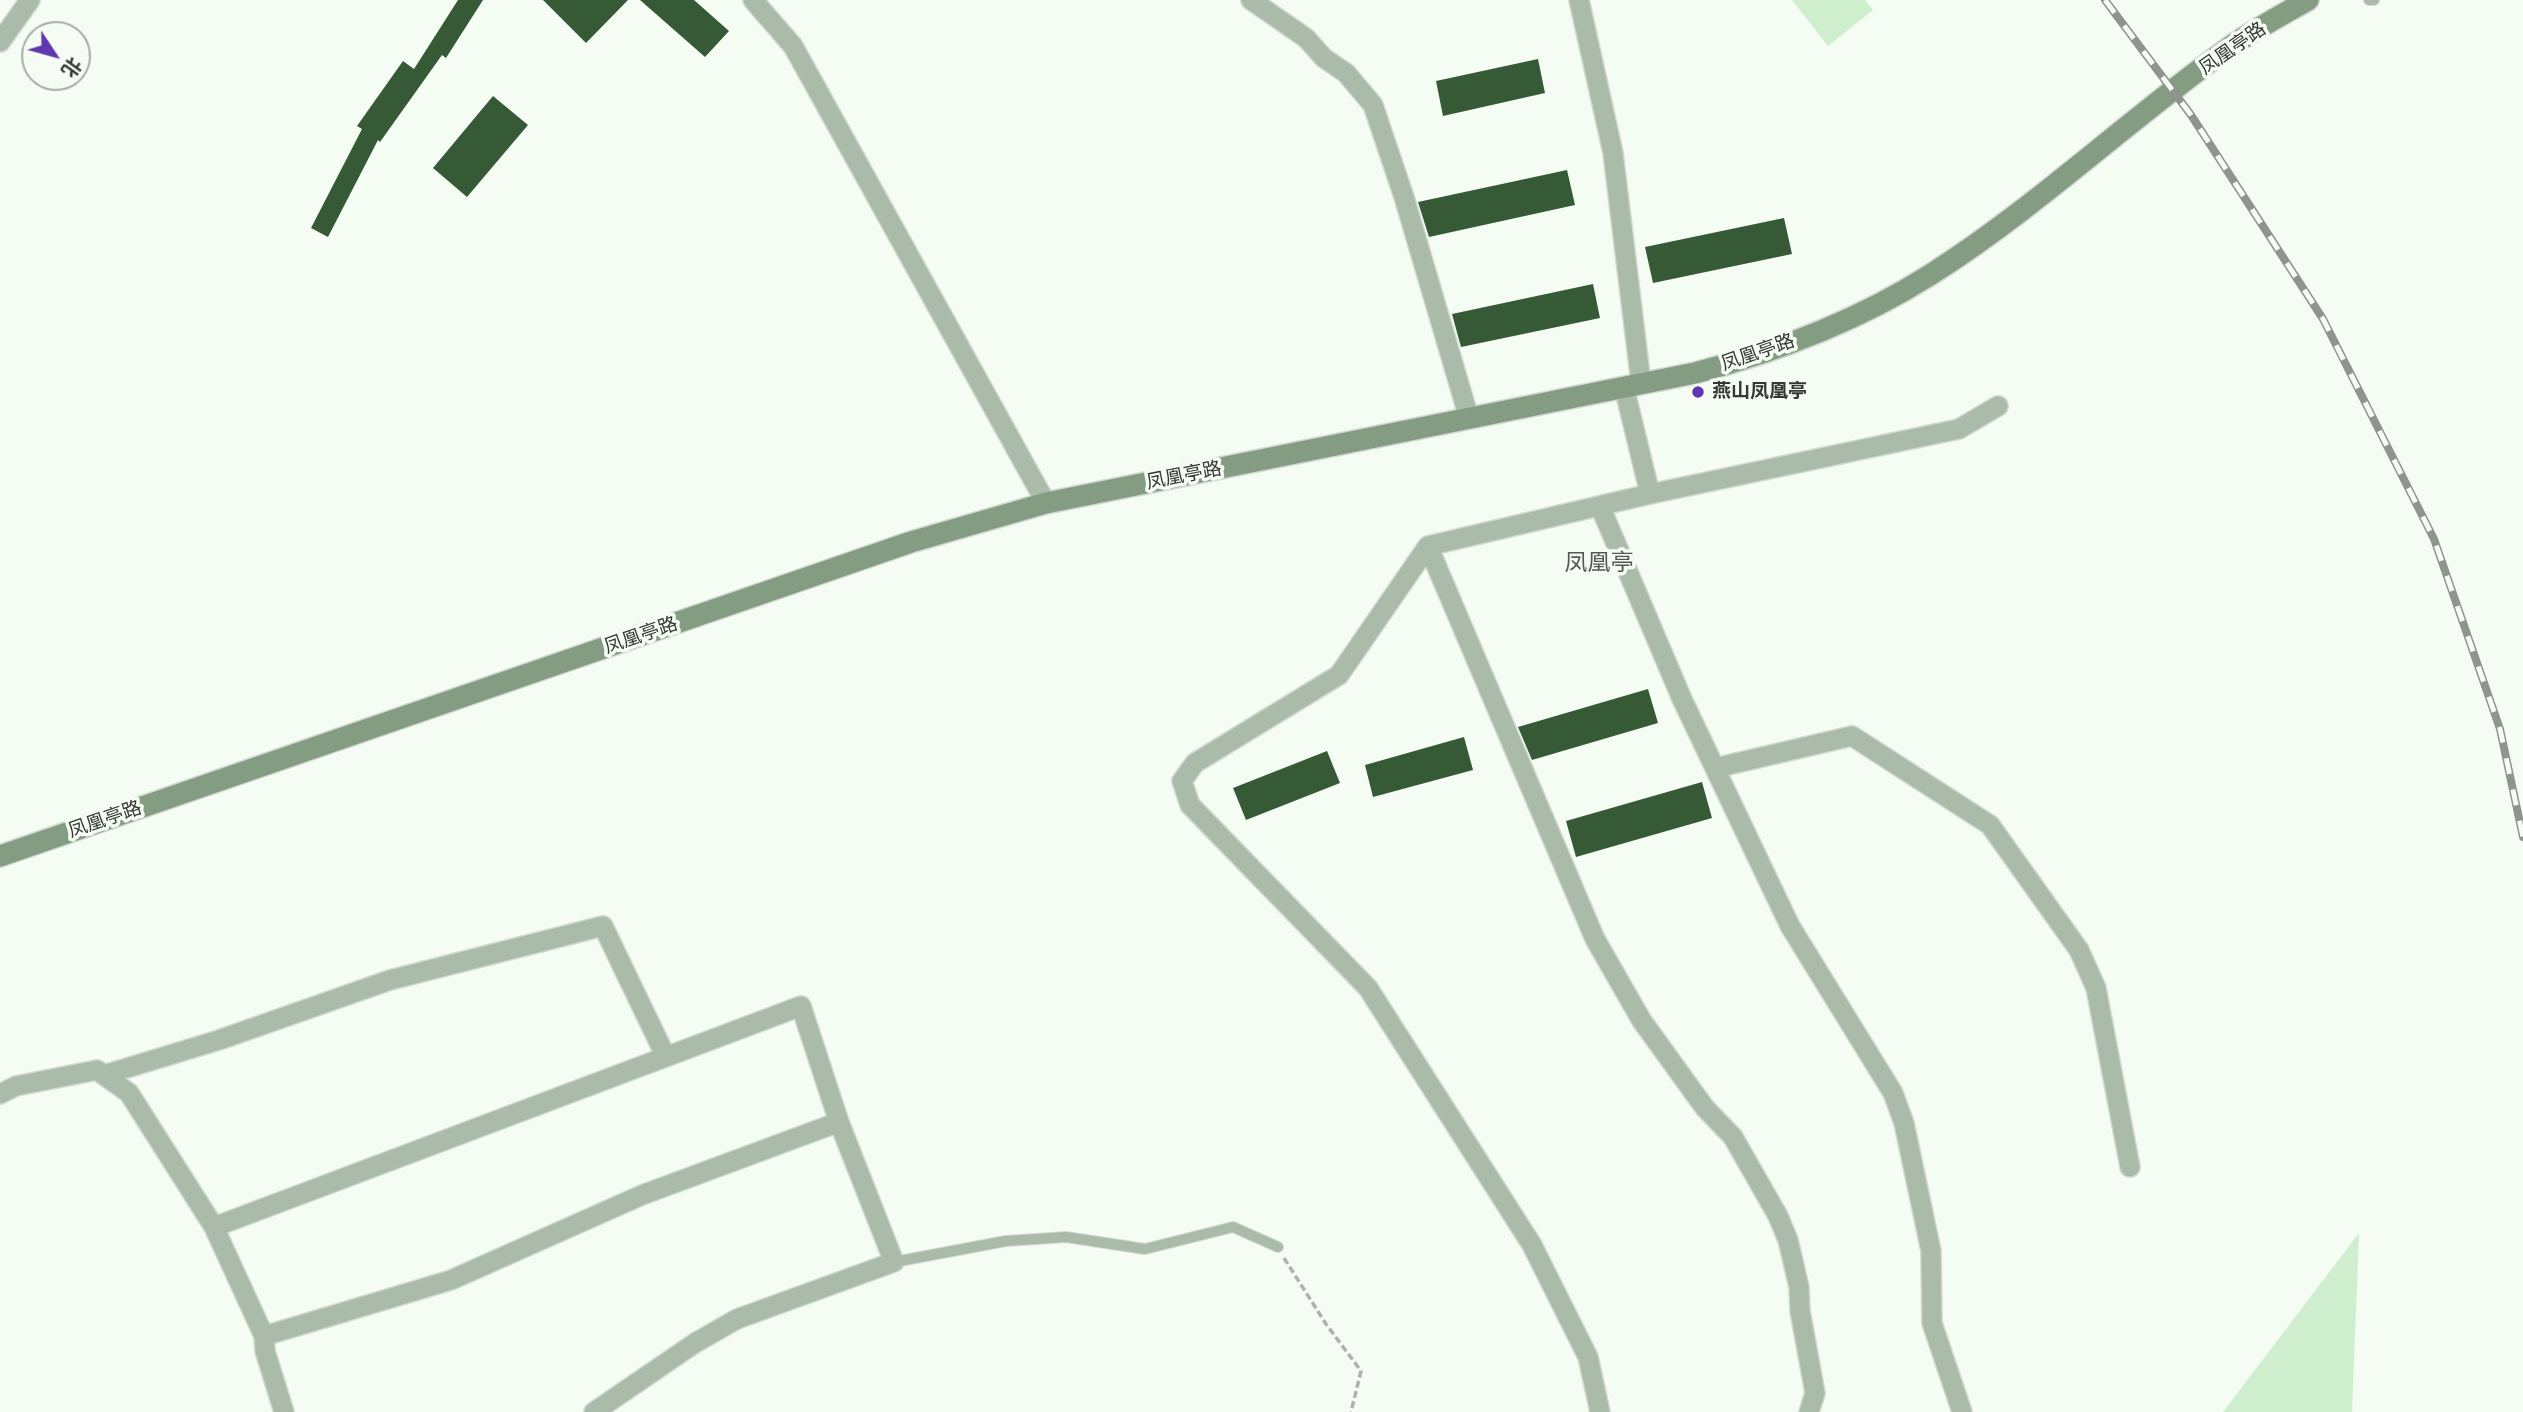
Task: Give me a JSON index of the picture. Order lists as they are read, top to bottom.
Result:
{
  "streets": {
    "street": ["凤凰亭路"]
  },
  "districts": ["凤凰亭"],
  "places": ["燕山凤凰亭"],
  "north": "bottom right"
}
